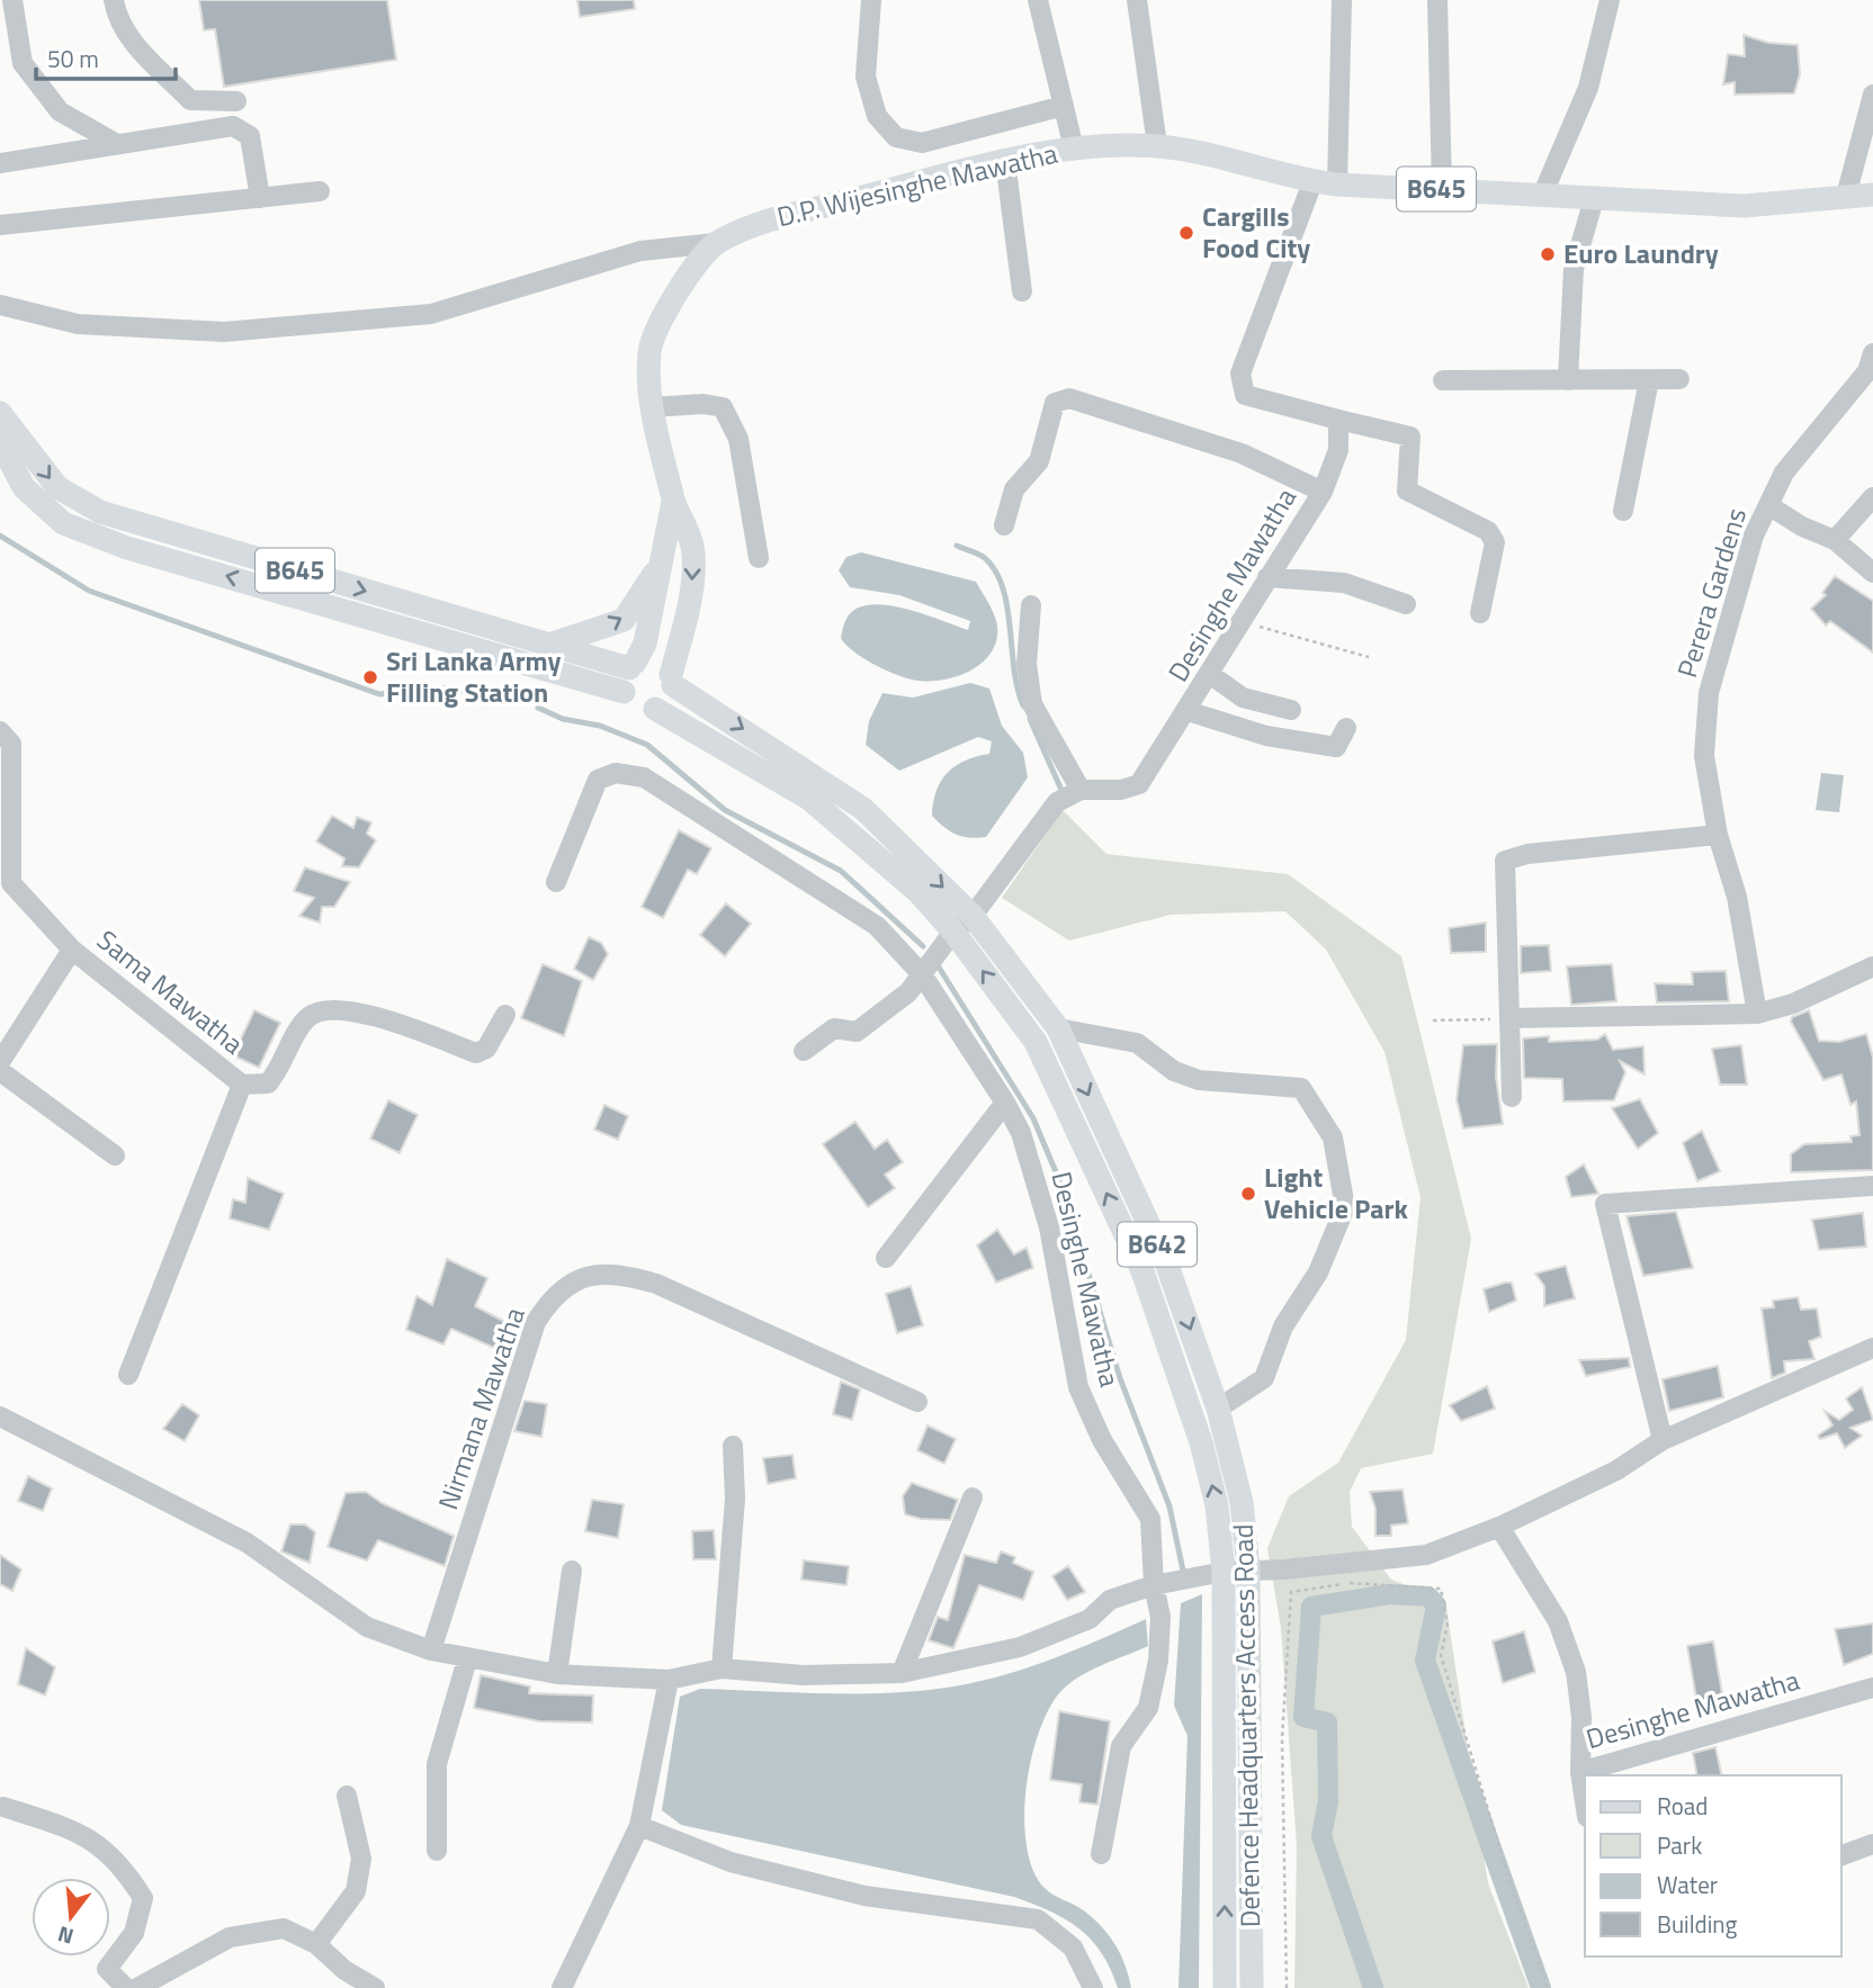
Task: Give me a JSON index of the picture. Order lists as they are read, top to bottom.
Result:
{
  "streets": {
    "main road": [
      "D.P. Wijesinghe Mawatha",
      "B645",
      "B642",
      "Defence Headquarters Access Road"
    ],
    "street": [
      "Desinghe Mawatha",
      "Perera Gardens",
      "Sama Mawatha",
      "Nirmana Mawatha"
    ]
  },
  "crossings": [
    ["D.P. Wijesinghe Mawatha", "B645"],
    ["D.P. Wijesinghe Mawatha", "Defence Headquarters Access Road"],
    ["B645", "Defence Headquarters Access Road"]
  ],
  "places": [
    "Cargills Food City",
    "Euro Laundry",
    "Sri Lanka Army Filling Station",
    "Light Vehicle Park"
  ],
  "legend": [
    "Road",
    "Park",
    "Water",
    "Building"
  ],
  "scale_bar": "50 m",
  "north": "bottom"
}
